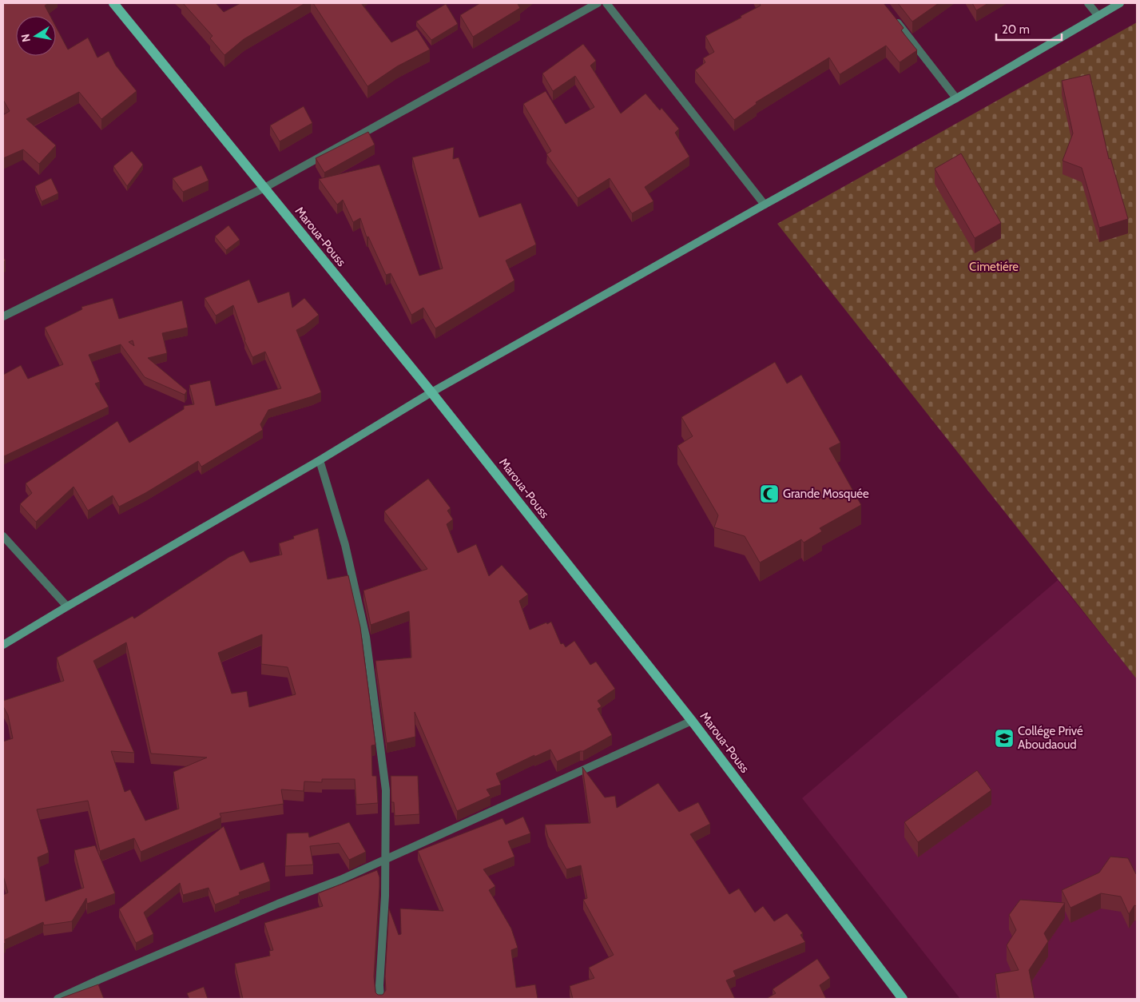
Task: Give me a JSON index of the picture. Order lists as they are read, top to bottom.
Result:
{
  "streets": {
    "main road": ["Maroua-Pouss"]
  },
  "parks": ["Cimetiére"],
  "places": {
    "mosque": ["Grande Mosquée"],
    "school or university": ["Collége Privé Aboudaoud"]
  },
  "scale_bar": "20 m",
  "north": "left"
}
